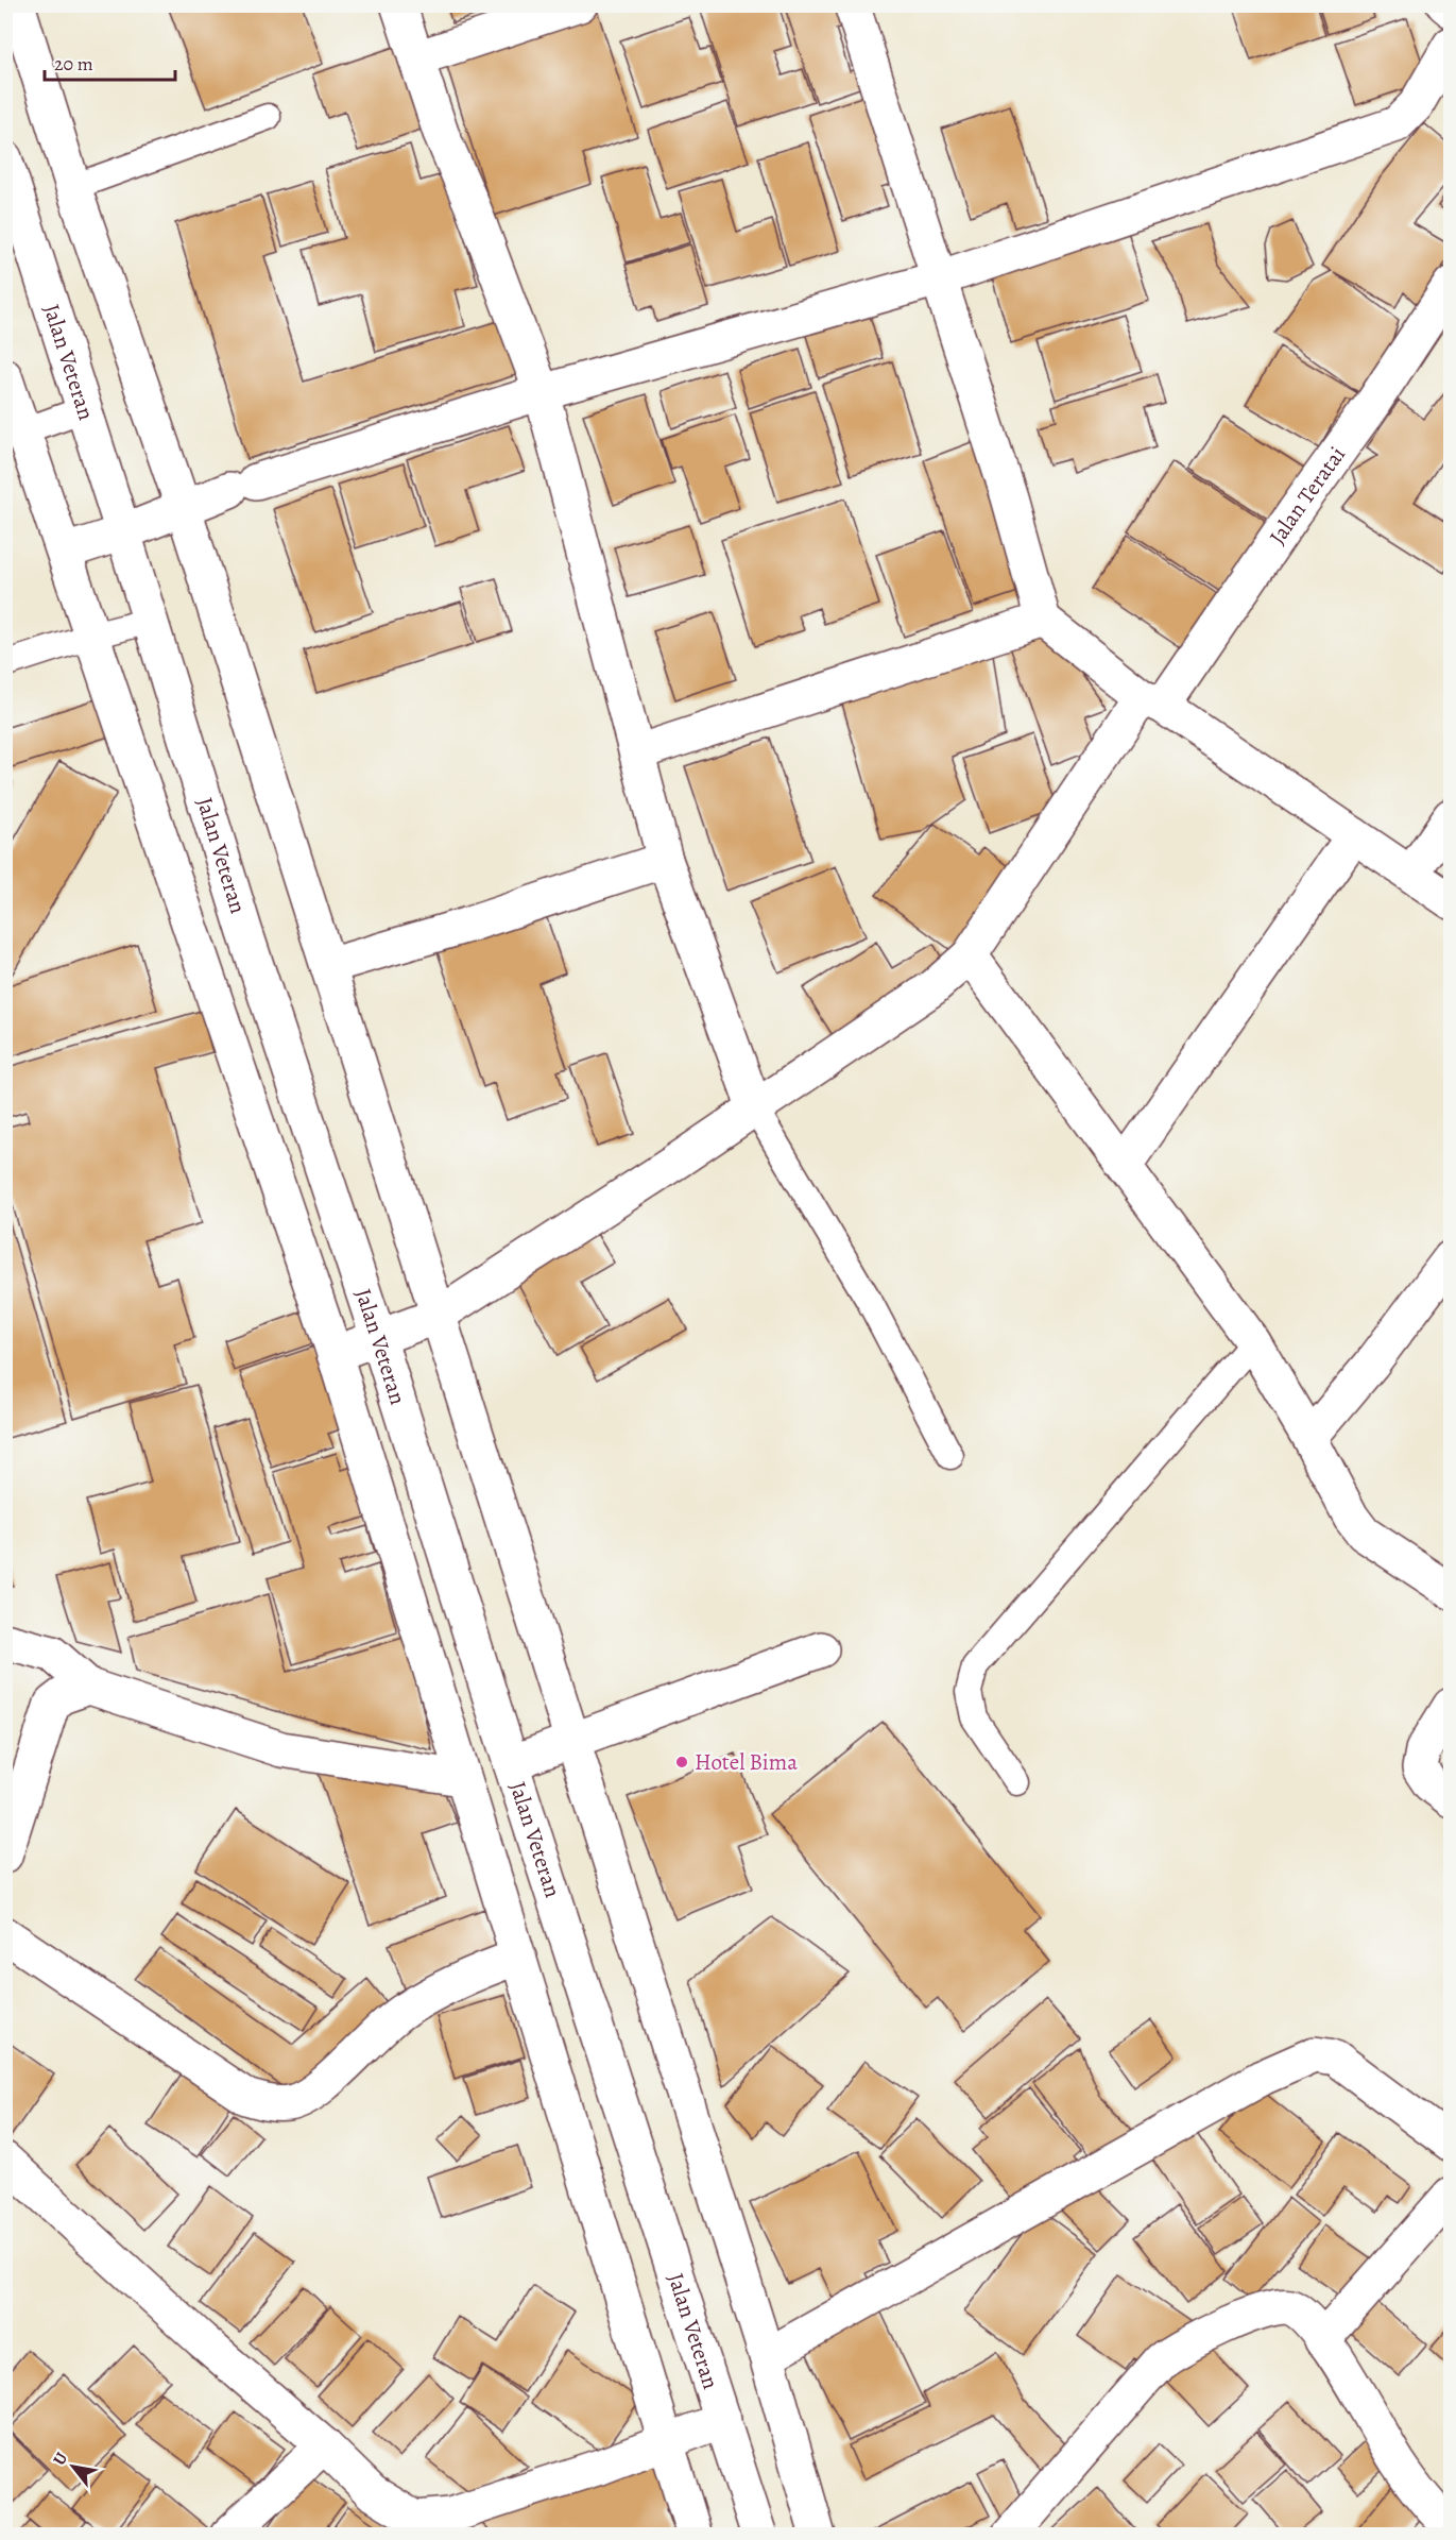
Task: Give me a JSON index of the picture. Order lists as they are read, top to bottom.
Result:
{
  "streets": {
    "street": ["Jalan Veteran", "Jalan Teratai"]
  },
  "crossings": [
    ["Jalan Veteran", "Jalan Teratai"]
  ],
  "places": ["Hotel Bima"],
  "scale_bar": "20 m",
  "north": "top left"
}
